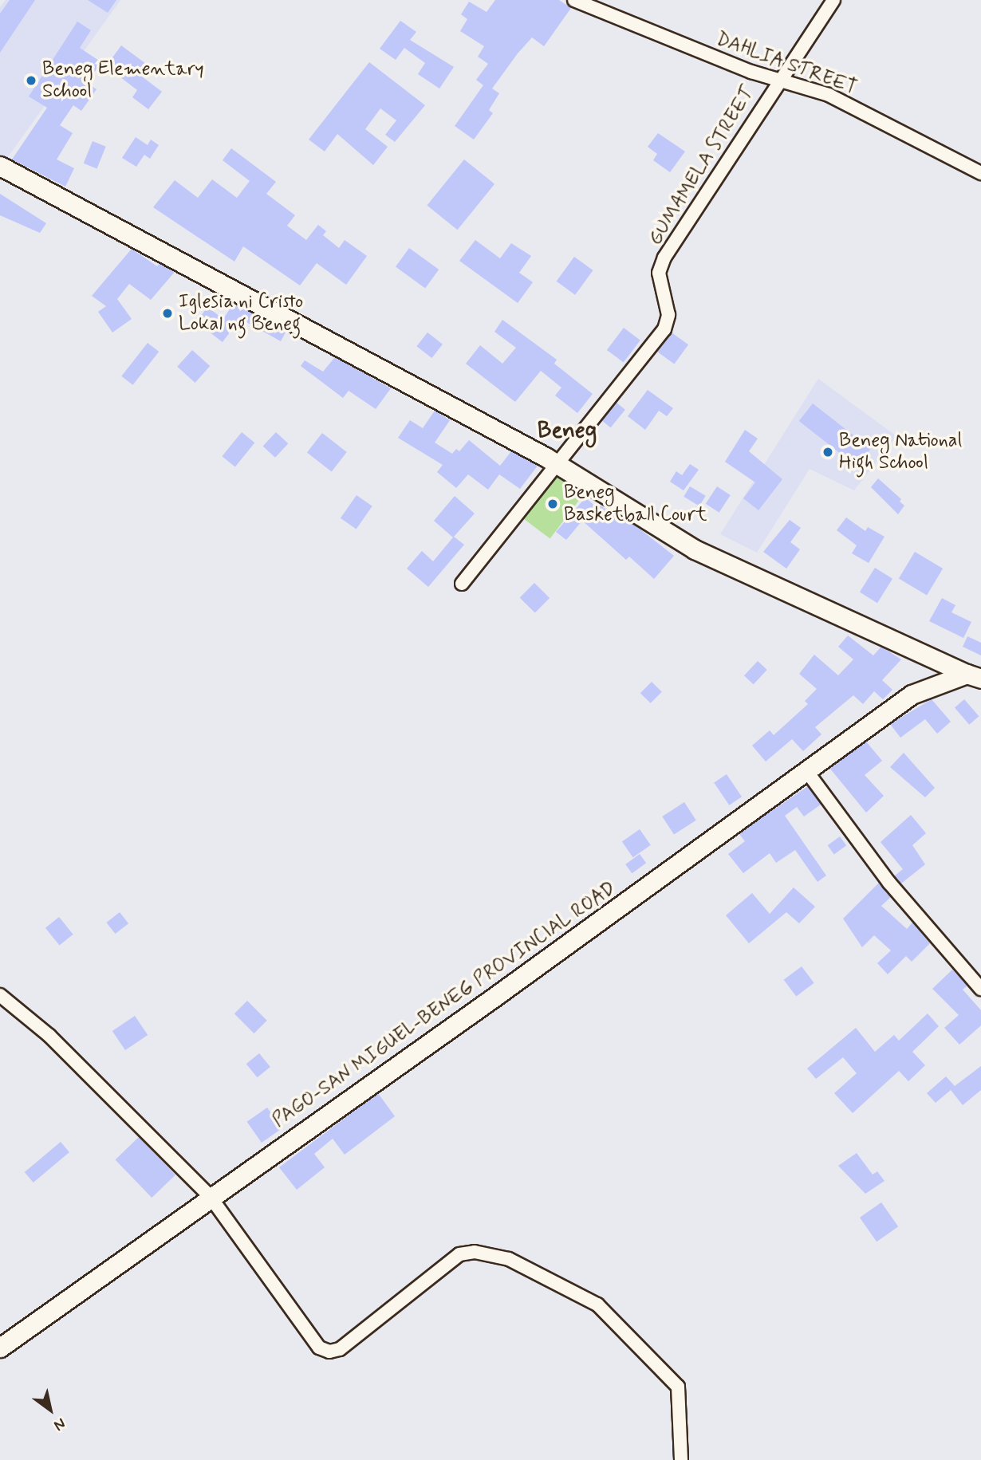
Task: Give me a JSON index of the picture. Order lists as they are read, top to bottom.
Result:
{
  "streets": {
    "main road": ["PAGO-SAN MIGUEL-BENEG PROVINCIAL ROAD"],
    "street": ["DAHLIA STREET", "GUMAMELA STREET"]
  },
  "crossings": [
    ["DAHLIA STREET", "GUMAMELA STREET"]
  ],
  "districts": ["Beneg"],
  "places": [
    "Beneg Elementary School",
    "Iglesia ni Cristo Lokal ng Beneg",
    "Beneg National High School",
    "Beneg Basketball Court"
  ],
  "north": "bottom right"
}
